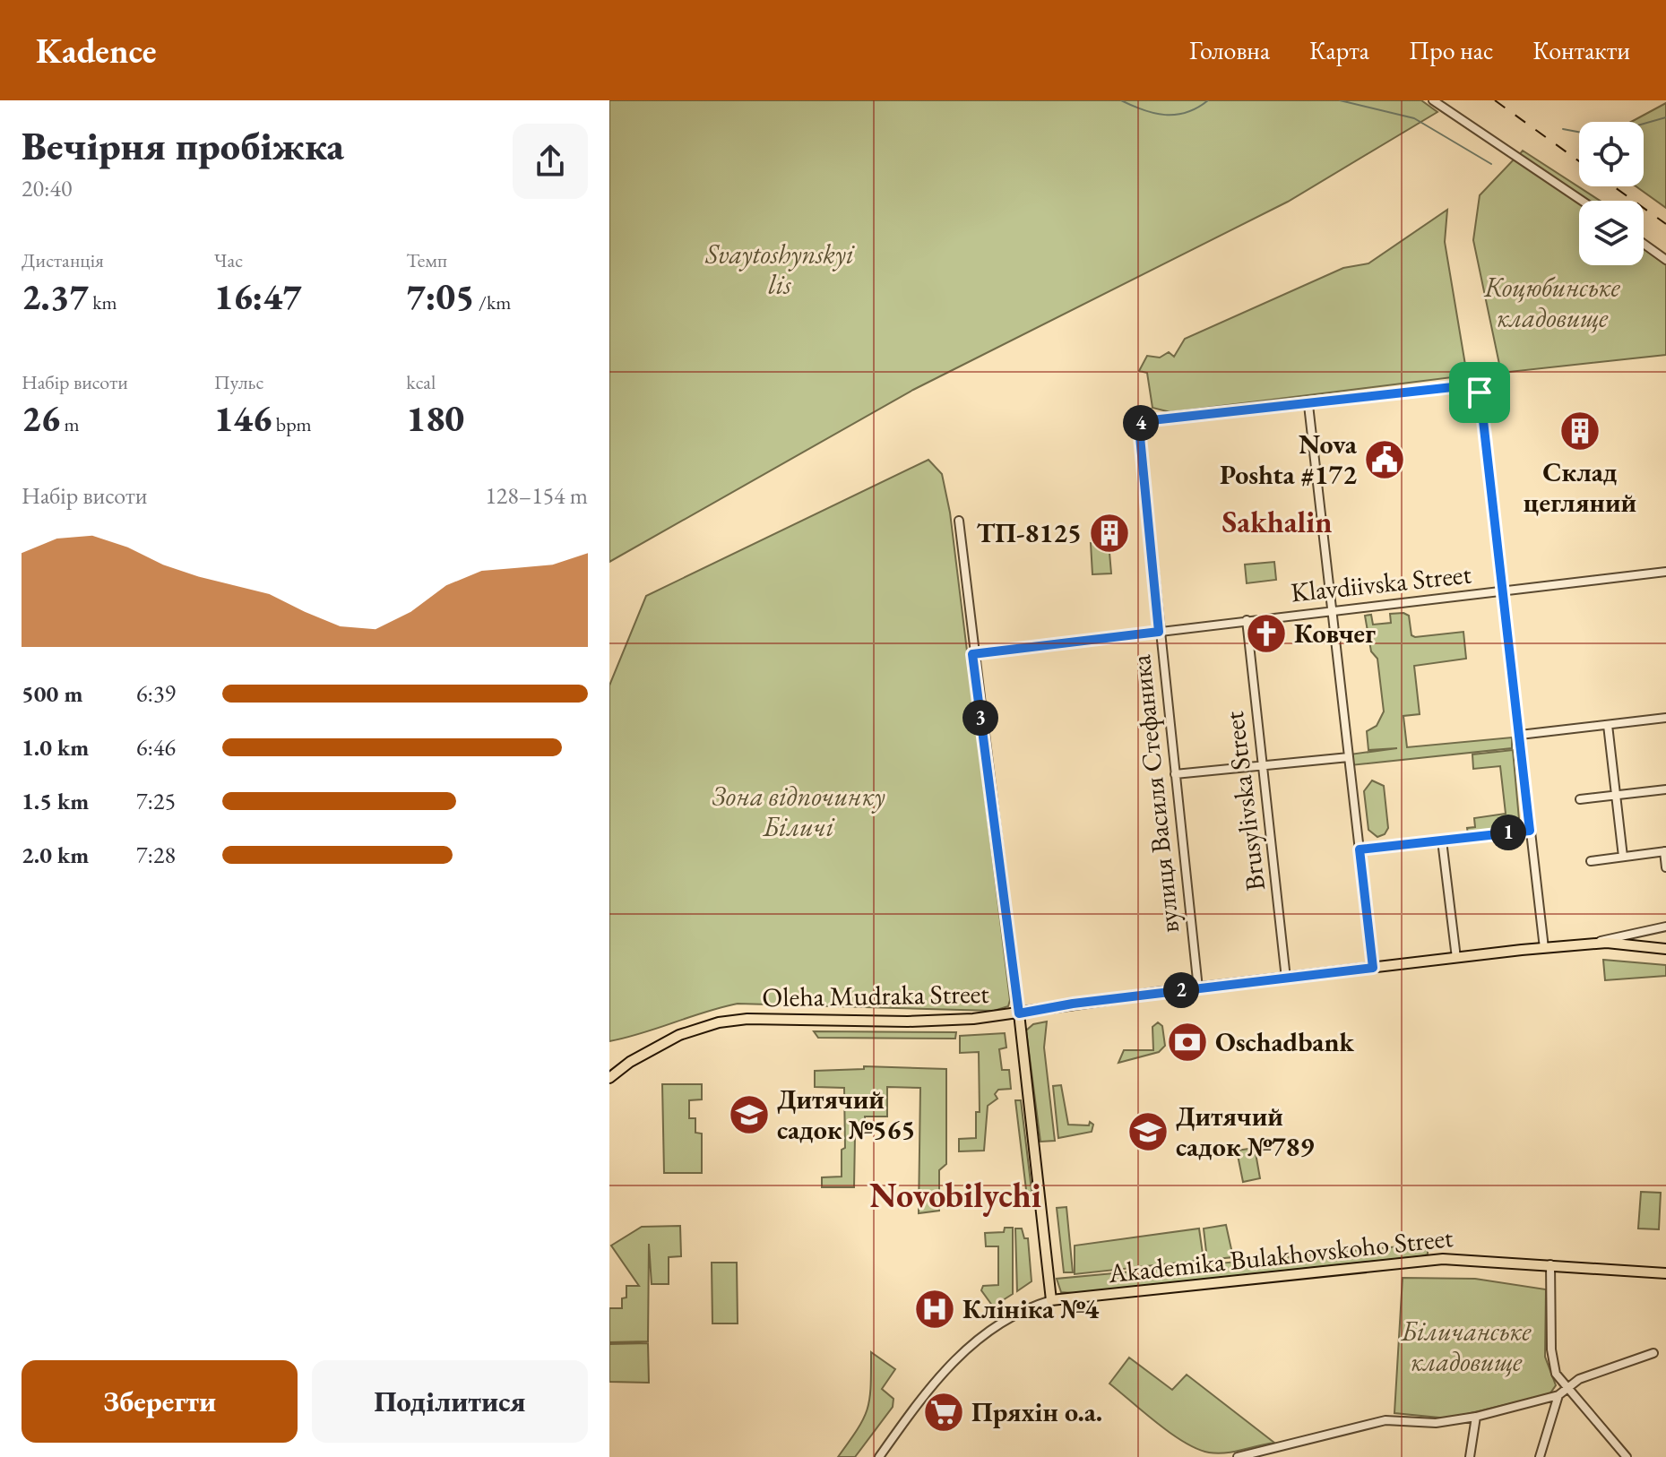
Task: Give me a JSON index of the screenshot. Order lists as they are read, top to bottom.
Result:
{
  "streets": {
    "main road": ["Oleha Mudraka Street", "Akademika Bulakhovskoho Street"],
    "street": ["Klavdiivska Street", "вулиця Василя Стефаника", "Brusylivska Street"]
  },
  "crossings": [
    ["Klavdiivska Street", "вулиця Василя Стефаника"],
    ["Klavdiivska Street", "Brusylivska Street"],
    ["вулиця Василя Стефаника", "Oleha Mudraka Street"],
    ["Brusylivska Street", "Oleha Mudraka Street"]
  ],
  "districts": ["Sakhalin", "Novobilychi"],
  "parks": [
    "Svaytoshynskyi lis",
    "Коцюбинське кладовище",
    "Зона відпочинку Біличі",
    "Біличанське кладовище"
  ],
  "places": {
    "building": ["Склад цегляний", "ТП-8125"],
    "public building": ["Nova Poshta #172"],
    "church": ["Ковчег"],
    "bank": ["Oschadbank"],
    "school or university": ["Дитячий садок №565", "Дитячий садок №789"],
    "hospital": ["Клініка №4"],
    "supermarket": ["Пряхін о.а."]
  },
  "page": {
    "header": "Kadence",
    "nav": [
      "Головна",
      "Карта",
      "Про нас",
      "Контакти"
    ],
    "heading": ["Вечірня пробіжка", "20:40"],
    "stats": [
      ["Дистанція", "2.37 km"],
      ["Час", "16:47"],
      ["Темп", "7:05 /km"],
      ["Набір висоти", "26 m"],
      ["Пульс", "146 bpm"],
      ["kcal", "180"]
    ],
    "pins": [
      "4",
      "3",
      "1",
      "2"
    ],
    "chart": ["Набір висоти", "128–154 m"],
    "list": [
      {
        "name": "500 m",
        "note": "6:39"
      },
      {
        "name": "1.0 km",
        "note": "6:46"
      },
      {
        "name": "1.5 km",
        "note": "7:25"
      },
      {
        "name": "2.0 km",
        "note": "7:28"
      }
    ],
    "buttons": ["Зберегти", "Поділитися"]
  }
}
